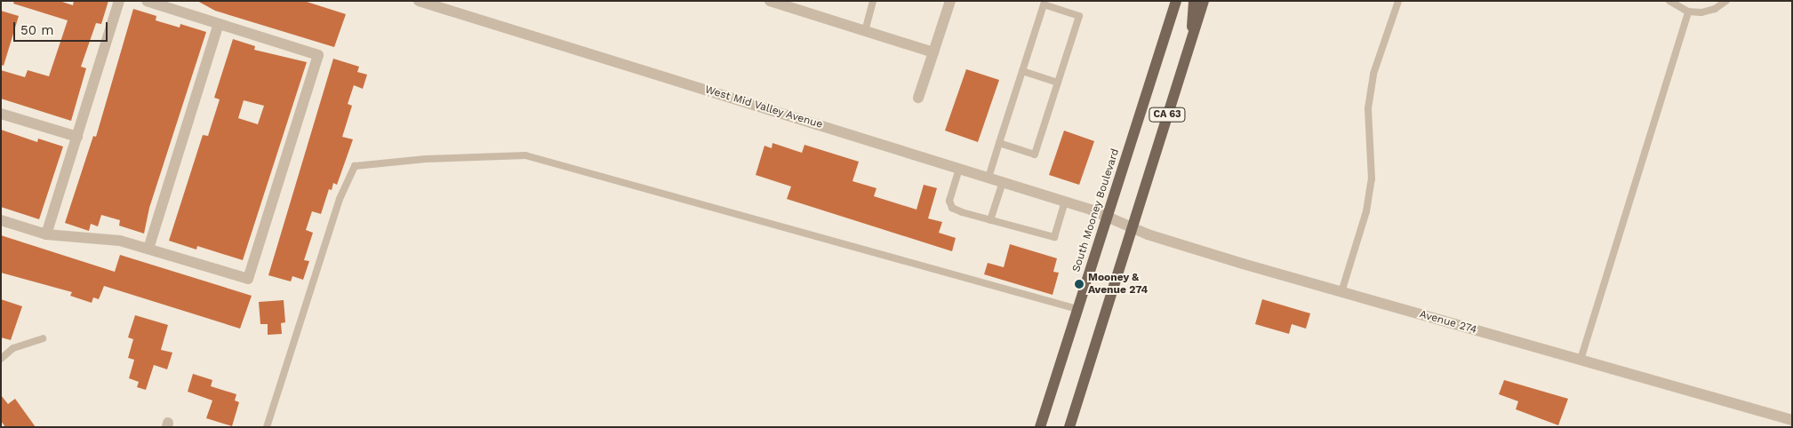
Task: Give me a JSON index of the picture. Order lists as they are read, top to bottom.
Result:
{
  "streets": {
    "main road": ["CA 63", "South Mooney Boulevard"],
    "street": ["West Mid Valley Avenue", "Avenue 274"]
  },
  "crossings": [
    ["West Mid Valley Avenue", "South Mooney Boulevard"],
    ["West Mid Valley Avenue", "Avenue 274"],
    ["CA 63", "Avenue 274"],
    ["South Mooney Boulevard", "Avenue 274"]
  ],
  "places": ["Mooney & Avenue 274"],
  "scale_bar": "50 m"
}
